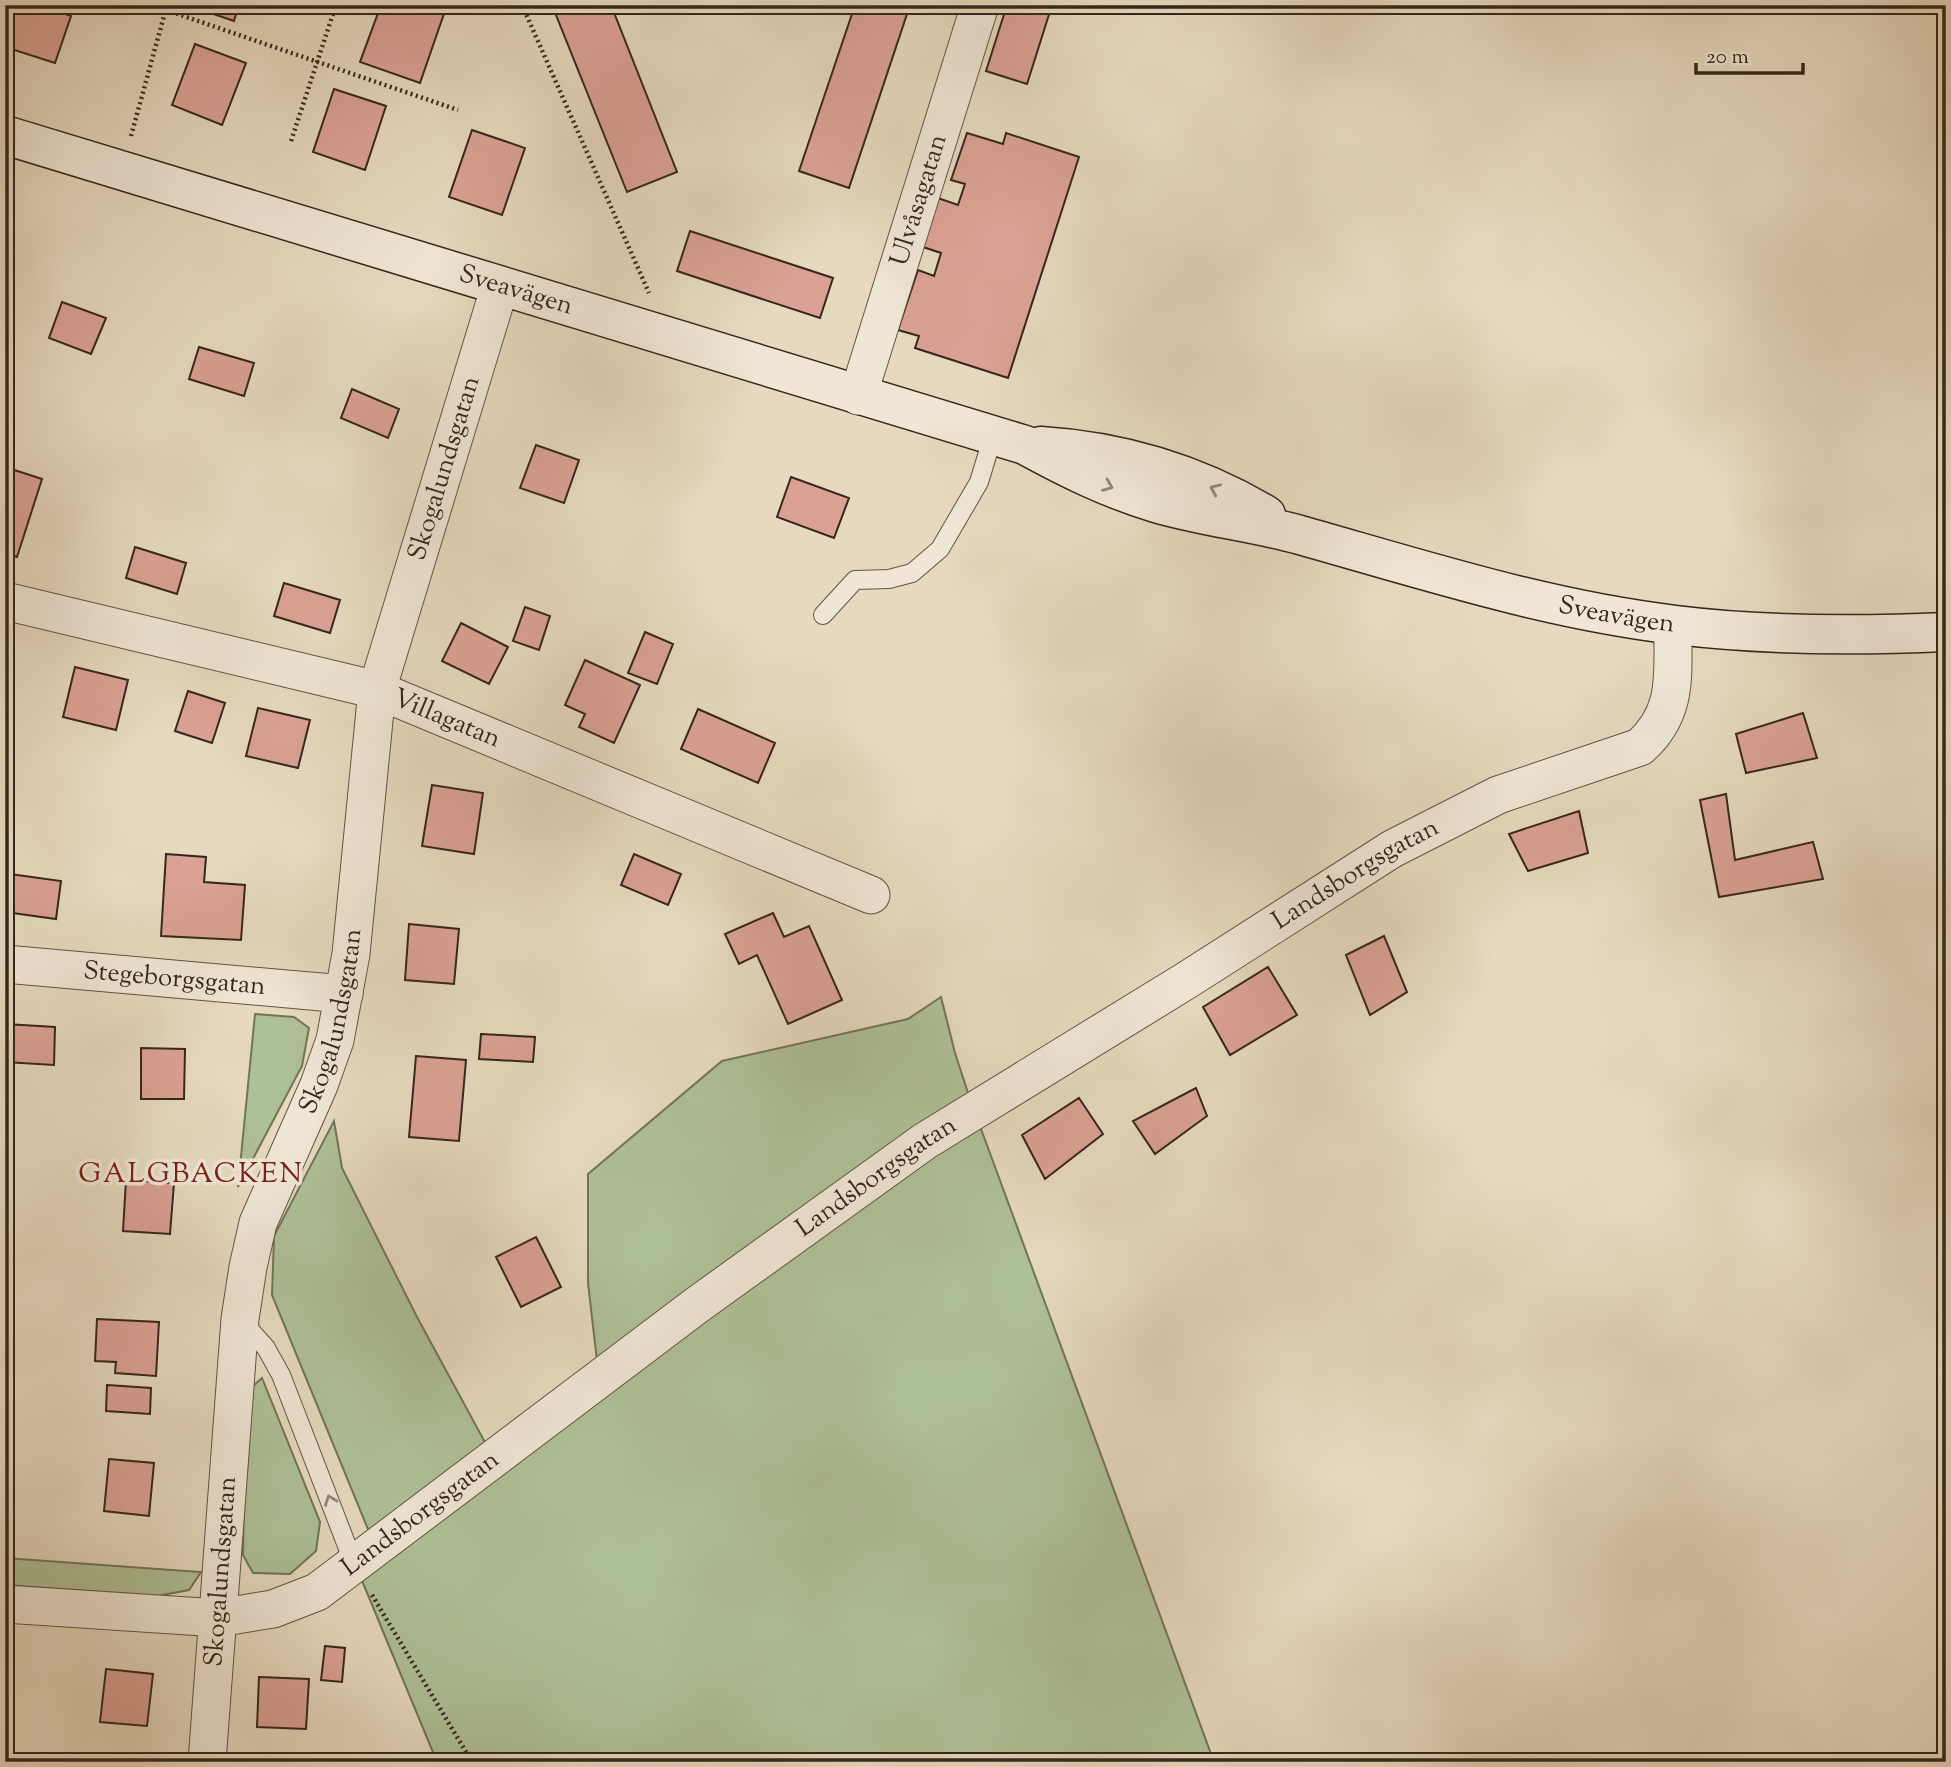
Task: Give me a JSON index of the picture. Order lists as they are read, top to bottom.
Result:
{
  "streets": {
    "main road": ["Sveavägen"],
    "street": [
      "Ulvåsagatan",
      "Skogalundsgatan",
      "Villagatan",
      "Landsborgsgatan",
      "Stegeborgsgatan"
    ]
  },
  "crossings": [
    ["Ulvåsagatan", "Sveavägen"],
    ["Sveavägen", "Skogalundsgatan"],
    ["Sveavägen", "Landsborgsgatan"],
    ["Skogalundsgatan", "Villagatan"],
    ["Skogalundsgatan", "Landsborgsgatan"],
    ["Skogalundsgatan", "Stegeborgsgatan"]
  ],
  "districts": ["GALGBACKEN"],
  "scale_bar": "20 m"
}
